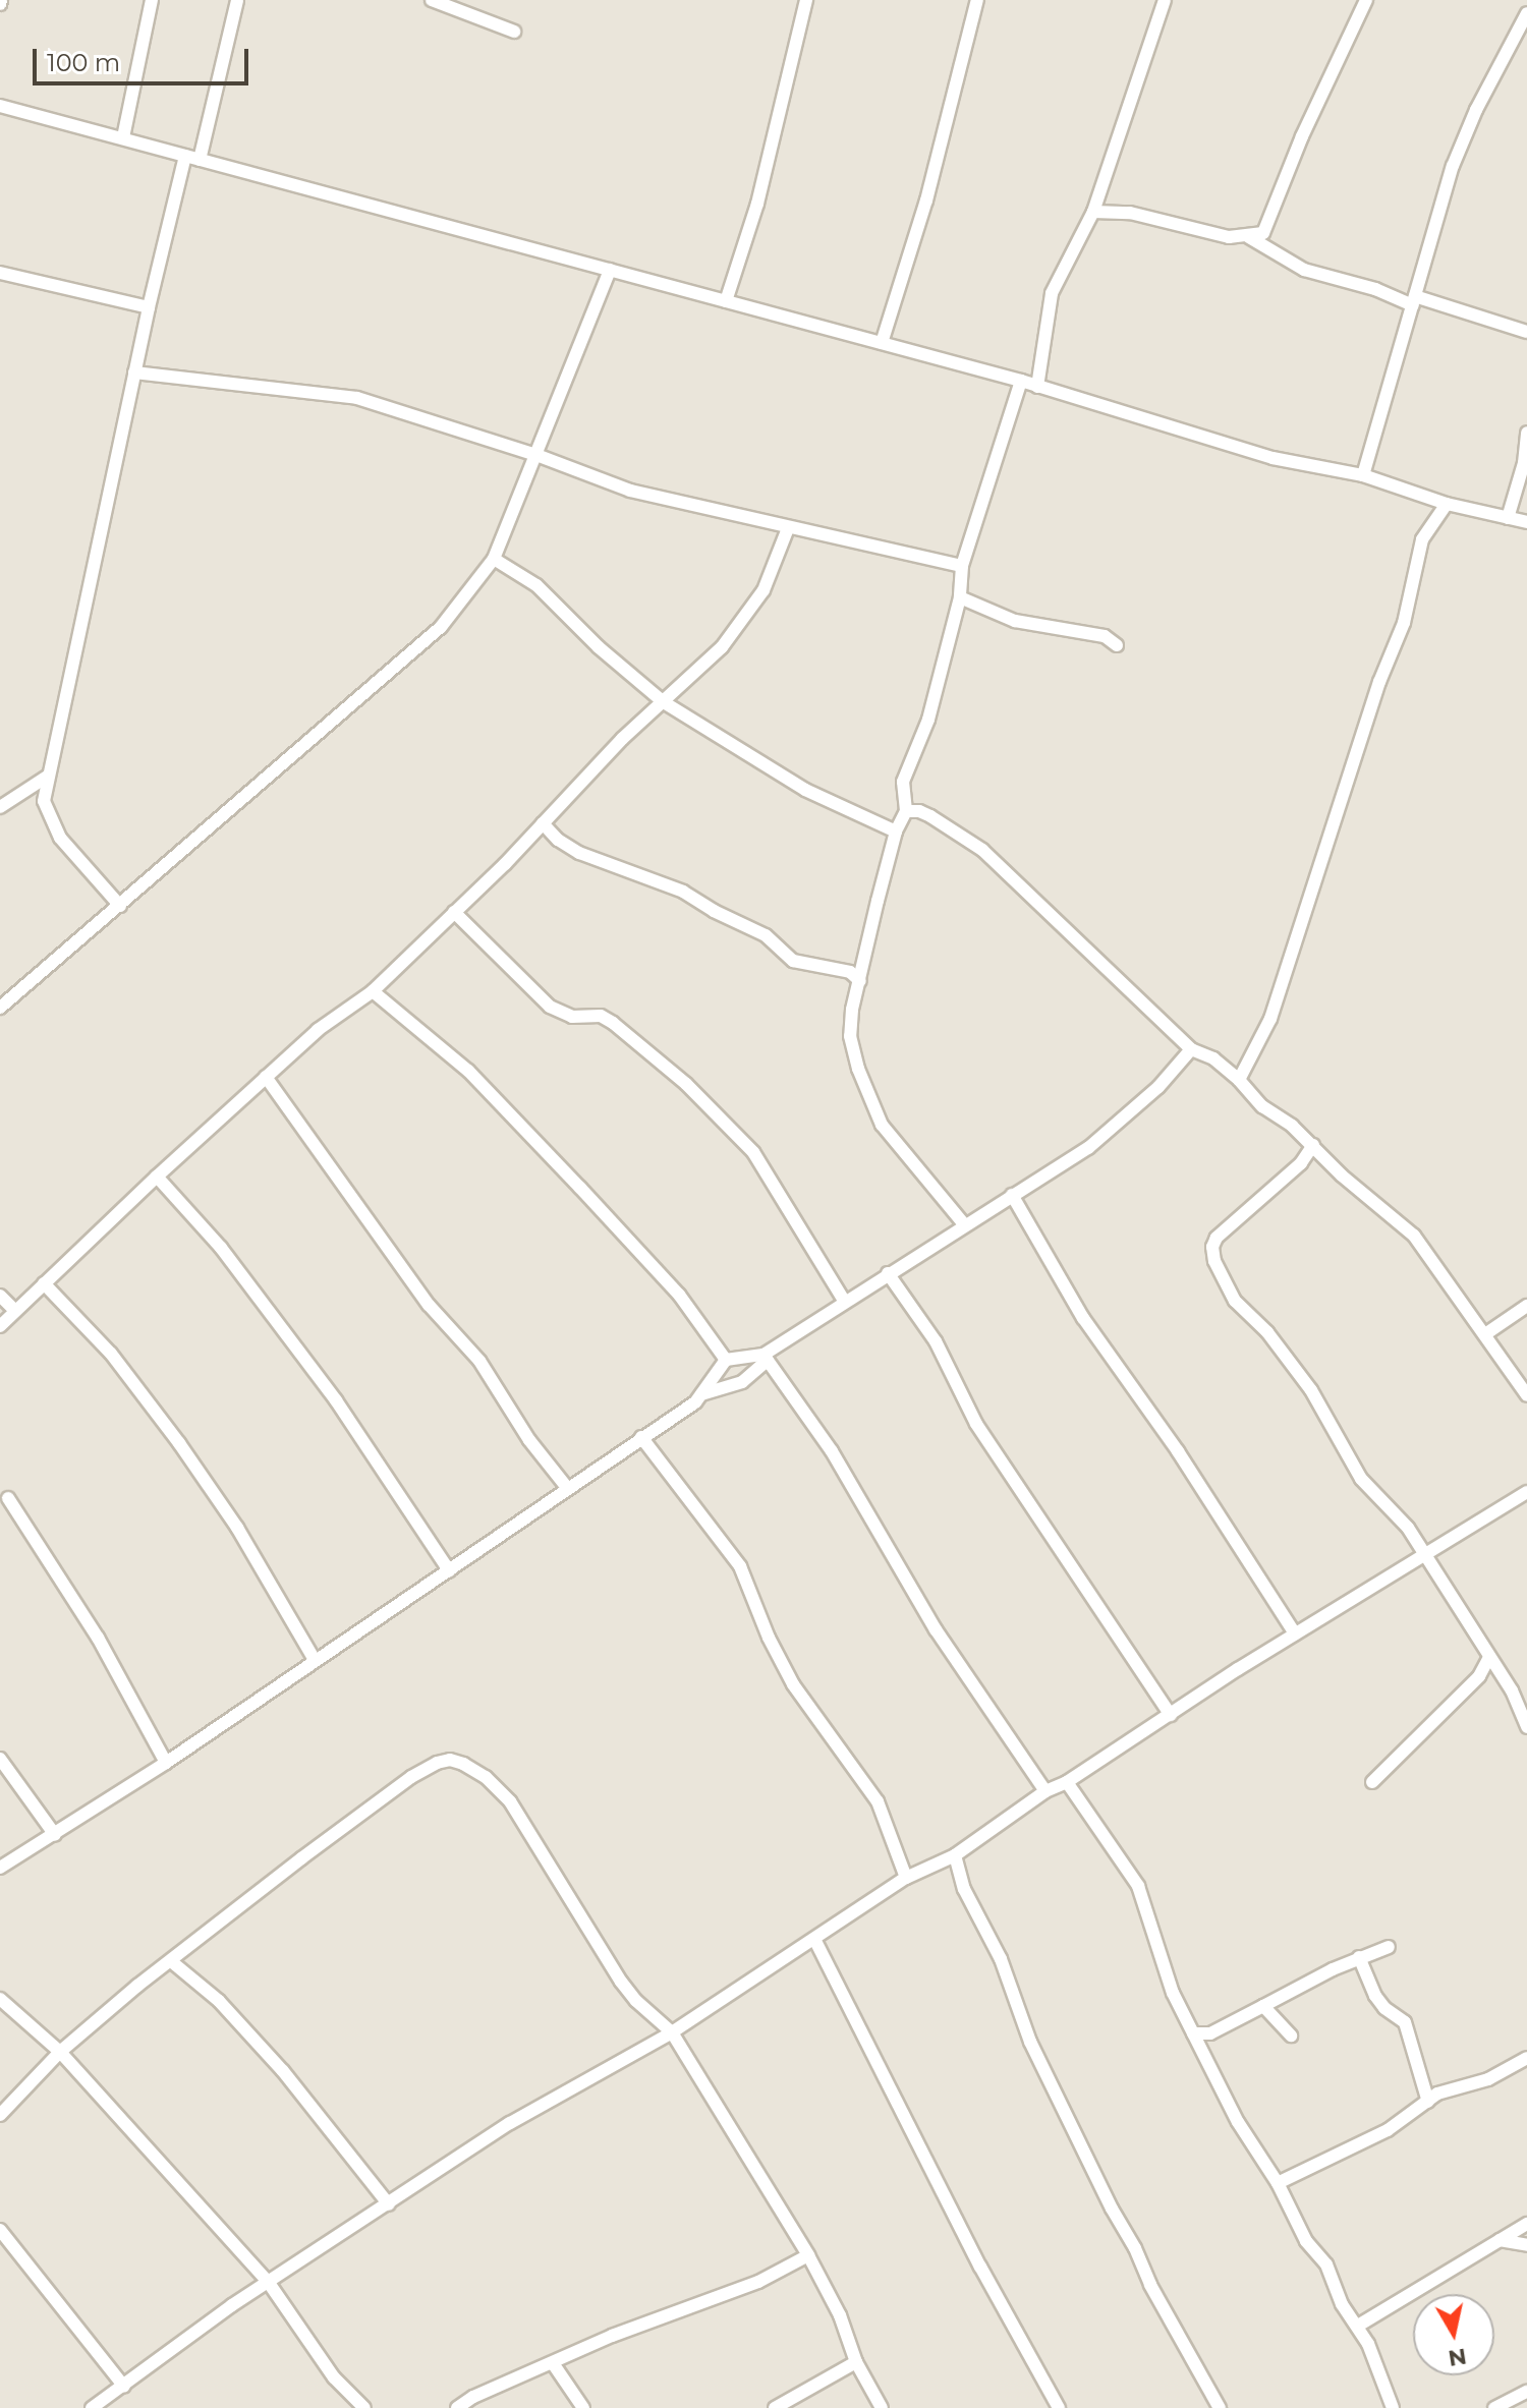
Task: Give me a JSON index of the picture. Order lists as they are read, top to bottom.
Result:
{
  "scale_bar": "100 m",
  "north": "bottom"
}
